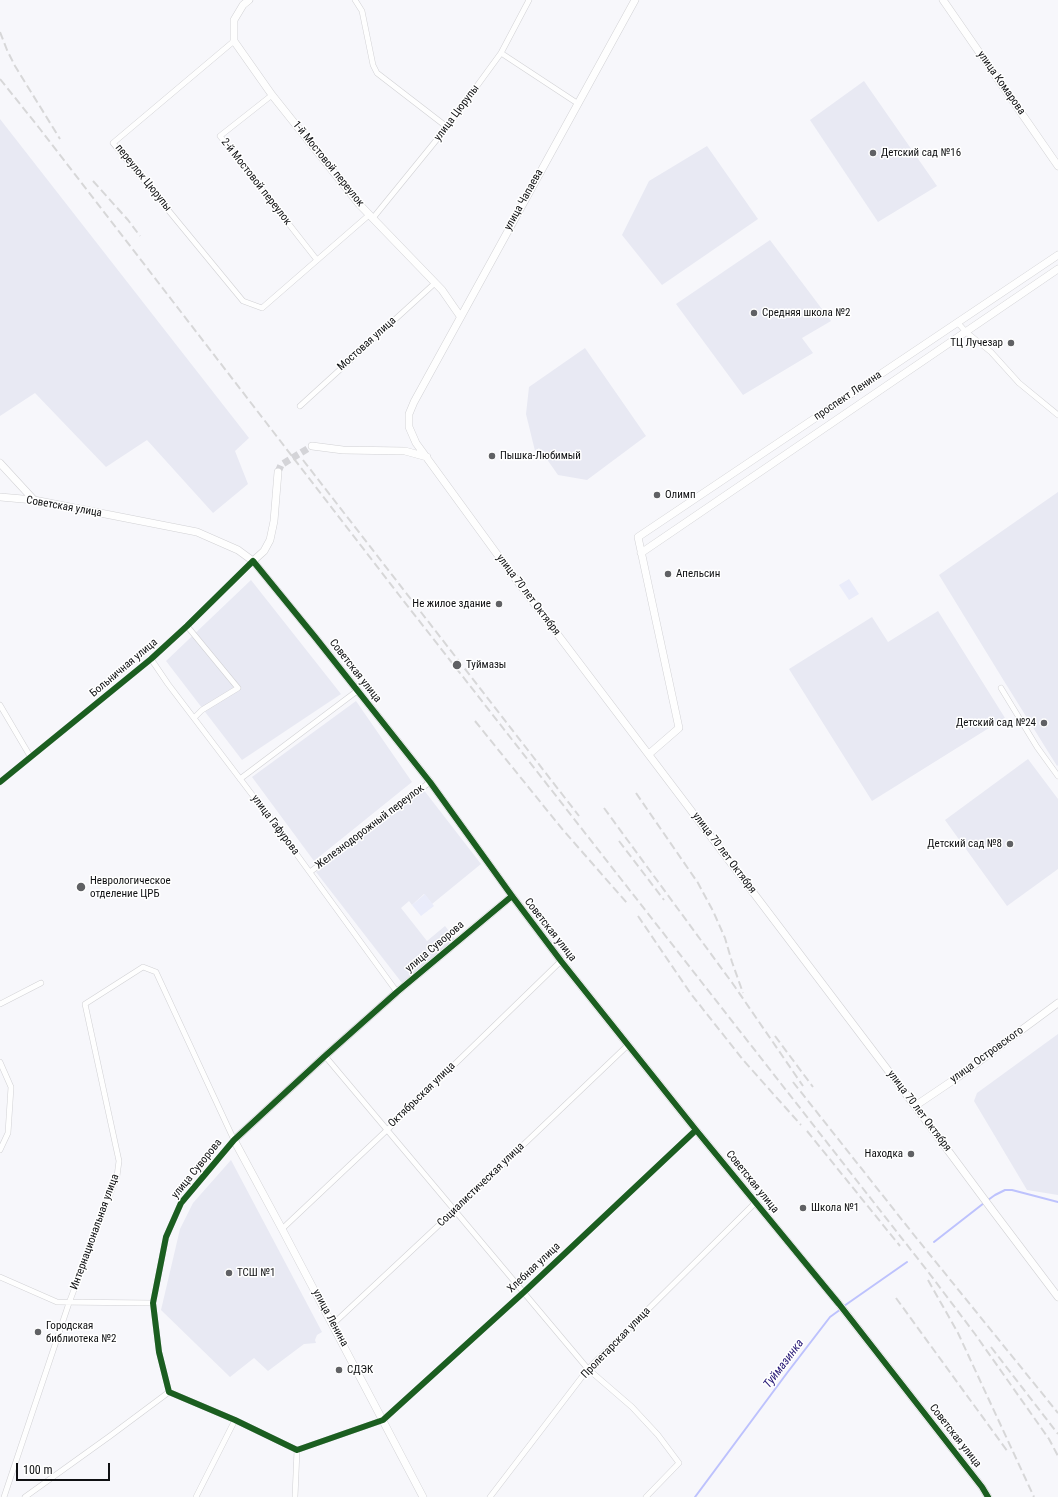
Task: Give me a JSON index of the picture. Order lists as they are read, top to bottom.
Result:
{
  "streets": {
    "street": [
      "улица Комарова",
      "улица Цюрупы",
      "1-й Мостовой переулок",
      "переулок Цюрупы",
      "2-й Мостовой переулок",
      "улица Чапаева",
      "Мостовая улица",
      "проспект Ленина",
      "Советская улица",
      "улица 70 лет Октября",
      "Больничная улица",
      "улица Гафурова",
      "Железнодорожный переулок",
      "улица Суворова",
      "улица Островского",
      "Октябрьская улица",
      "Социалистическая улица",
      "Интернациональная улица",
      "Хлебная улица",
      "улица Ленина",
      "Пролетарская улица"
    ]
  },
  "crossings": [
    ["улица Цюрупы", "1-й Мостовой переулок"],
    ["улица Цюрупы", "переулок Цюрупы"],
    ["улица Цюрупы", "2-й Мостовой переулок"],
    ["1-й Мостовой переулок", "переулок Цюрупы"],
    ["1-й Мостовой переулок", "2-й Мостовой переулок"],
    ["1-й Мостовой переулок", "улица Чапаева"],
    ["1-й Мостовой переулок", "Мостовая улица"],
    ["улица Чапаева", "улица 70 лет Октября"],
    ["Советская улица", "Больничная улица"],
    ["Советская улица", "Железнодорожный переулок"],
    ["Советская улица", "улица Суворова"],
    ["Советская улица", "Октябрьская улица"],
    ["Советская улица", "Социалистическая улица"],
    ["Советская улица", "Хлебная улица"],
    ["Советская улица", "Пролетарская улица"],
    ["улица 70 лет Октября", "улица Островского"],
    ["Больничная улица", "улица Гафурова"],
    ["улица Гафурова", "Железнодорожный переулок"],
    ["улица Гафурова", "улица Суворова"],
    ["улица Суворова", "Интернациональная улица"],
    ["улица Суворова", "улица Ленина"],
    ["Октябрьская улица", "улица Ленина"],
    ["Социалистическая улица", "улица Ленина"],
    ["Интернациональная улица", "улица Ленина"],
    ["Хлебная улица", "улица Ленина"]
  ],
  "water": ["Туймазинка"],
  "places": [
    "Детский сад №16",
    "Средняя школа №2",
    "ТЦ Лучезар",
    "Пышка-Любимый",
    "Олимп",
    "Апельсин",
    "Не жилое здание",
    "Туймазы",
    "Детский сад №24",
    "Детский сад №8",
    "Неврологическое отделение ЦРБ",
    "Находка",
    "Школа №1",
    "ТСШ №1",
    "Городская библиотека №2",
    "СДЭК"
  ],
  "scale_bar": "100 m"
}
